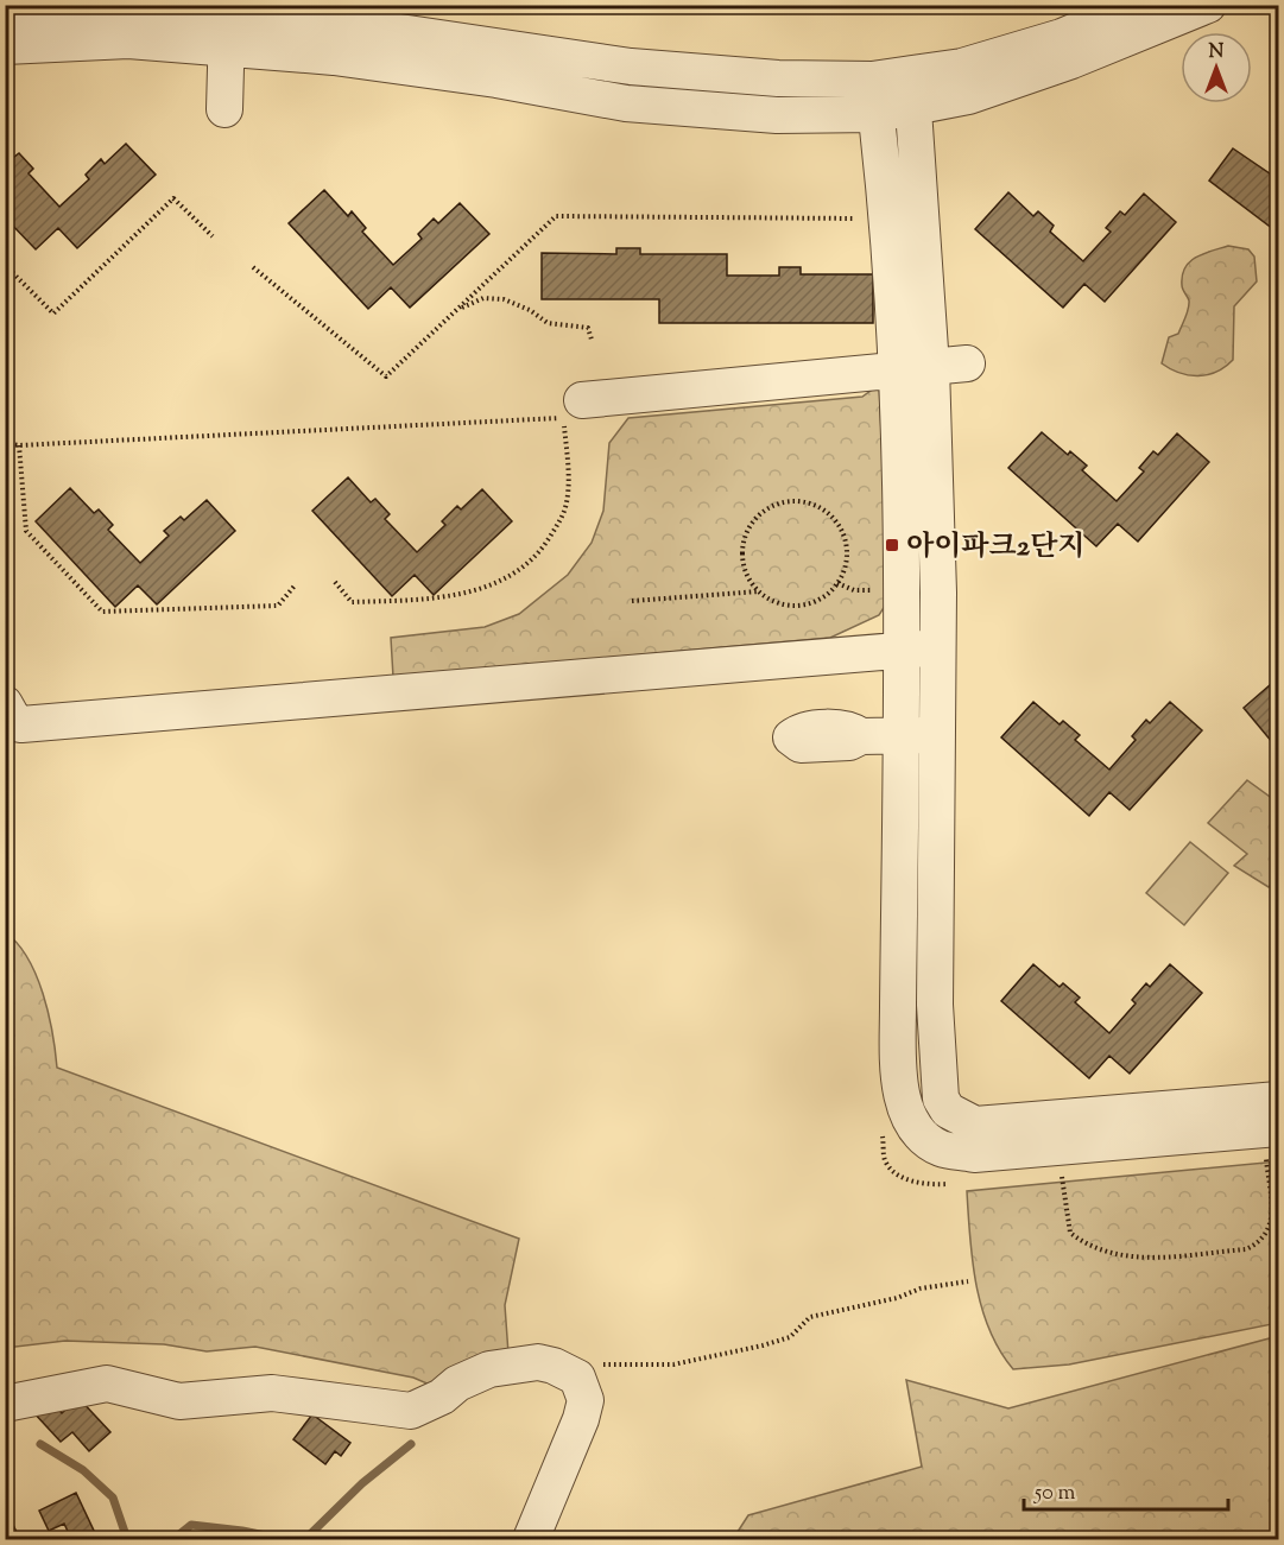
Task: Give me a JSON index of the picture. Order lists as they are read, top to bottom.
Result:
{
  "places": {
    "transit": ["아이파크2단지"]
  },
  "scale_bar": "50 m",
  "north": "top"
}
